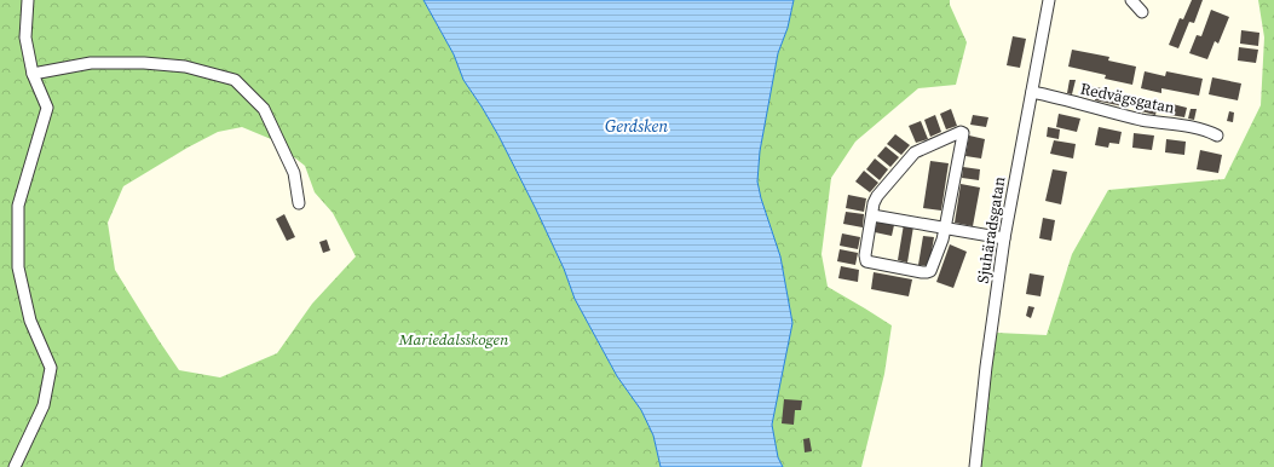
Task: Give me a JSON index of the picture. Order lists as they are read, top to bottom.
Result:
{
  "streets": {
    "street": ["Redvägsgatan", "Sjuhäradsgatan"]
  },
  "crossings": [
    ["Redvägsgatan", "Sjuhäradsgatan"]
  ],
  "water": ["Gerdsken"],
  "parks": ["Mariedalsskogen"]
}
